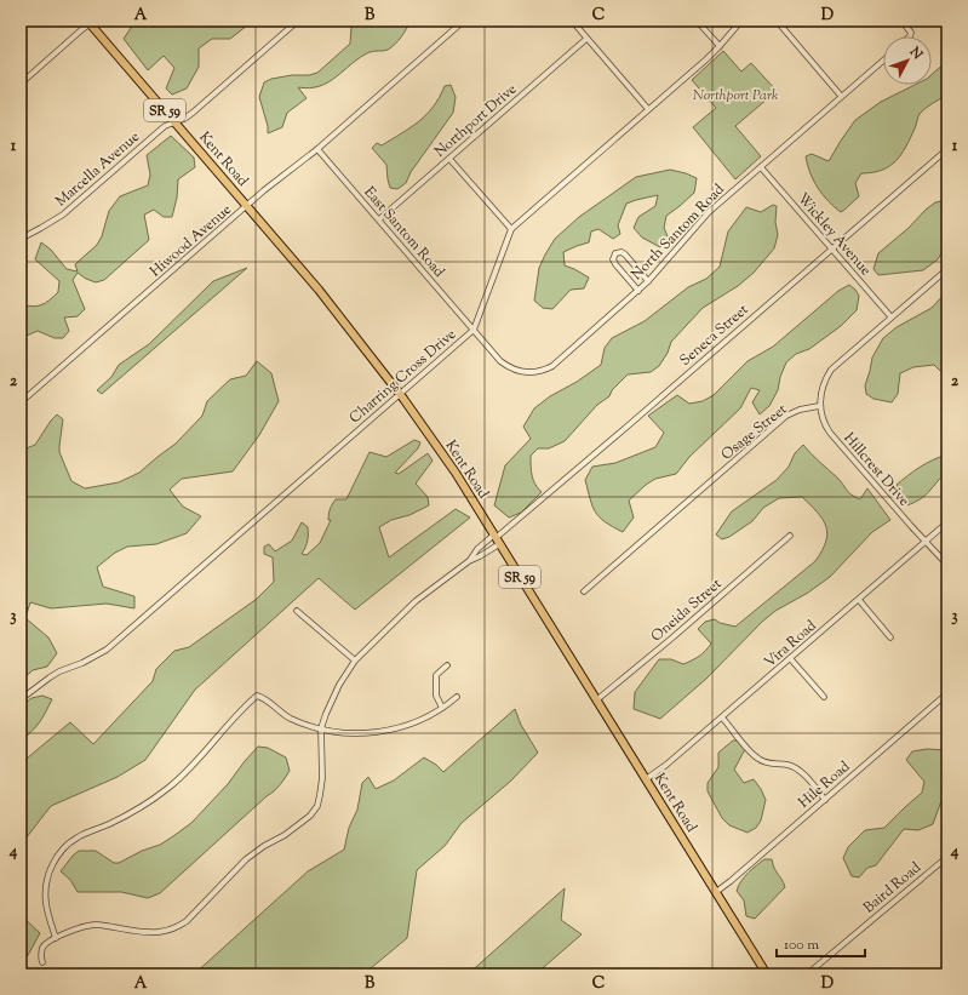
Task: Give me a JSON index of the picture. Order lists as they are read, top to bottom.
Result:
{
  "streets": {
    "main road": ["SR 59", "Kent Road"],
    "street": [
      "Northport Drive",
      "Marcella Avenue",
      "East Santom Road",
      "North Santom Road",
      "Wickley Avenue",
      "Hiwood Avenue",
      "Seneca Street",
      "Charring Cross Drive",
      "Osage Street",
      "Hillcrest Drive",
      "Oneida Street",
      "Vira Road",
      "Hile Road",
      "Baird Road"
    ]
  },
  "crossings": [
    ["Northport Drive", "East Santom Road"],
    ["Kent Road", "Marcella Avenue"],
    ["Kent Road", "Hiwood Avenue"],
    ["Kent Road", "Seneca Street"],
    ["Kent Road", "Charring Cross Drive"],
    ["Kent Road", "Oneida Street"],
    ["Kent Road", "Vira Road"],
    ["Kent Road", "Hile Road"],
    ["East Santom Road", "North Santom Road"],
    ["East Santom Road", "Hiwood Avenue"],
    ["East Santom Road", "Charring Cross Drive"],
    ["North Santom Road", "Wickley Avenue"],
    ["North Santom Road", "Charring Cross Drive"],
    ["Wickley Avenue", "Seneca Street"],
    ["Osage Street", "Hillcrest Drive"],
    ["Hillcrest Drive", "Vira Road"]
  ],
  "parks": ["Northport Park"],
  "scale_bar": "100 m",
  "north": "top right",
  "grid": {
    "columns": [
      "A",
      "B",
      "C",
      "D"
    ],
    "rows": [
      "1",
      "2",
      "3",
      "4"
    ]
  }
}
